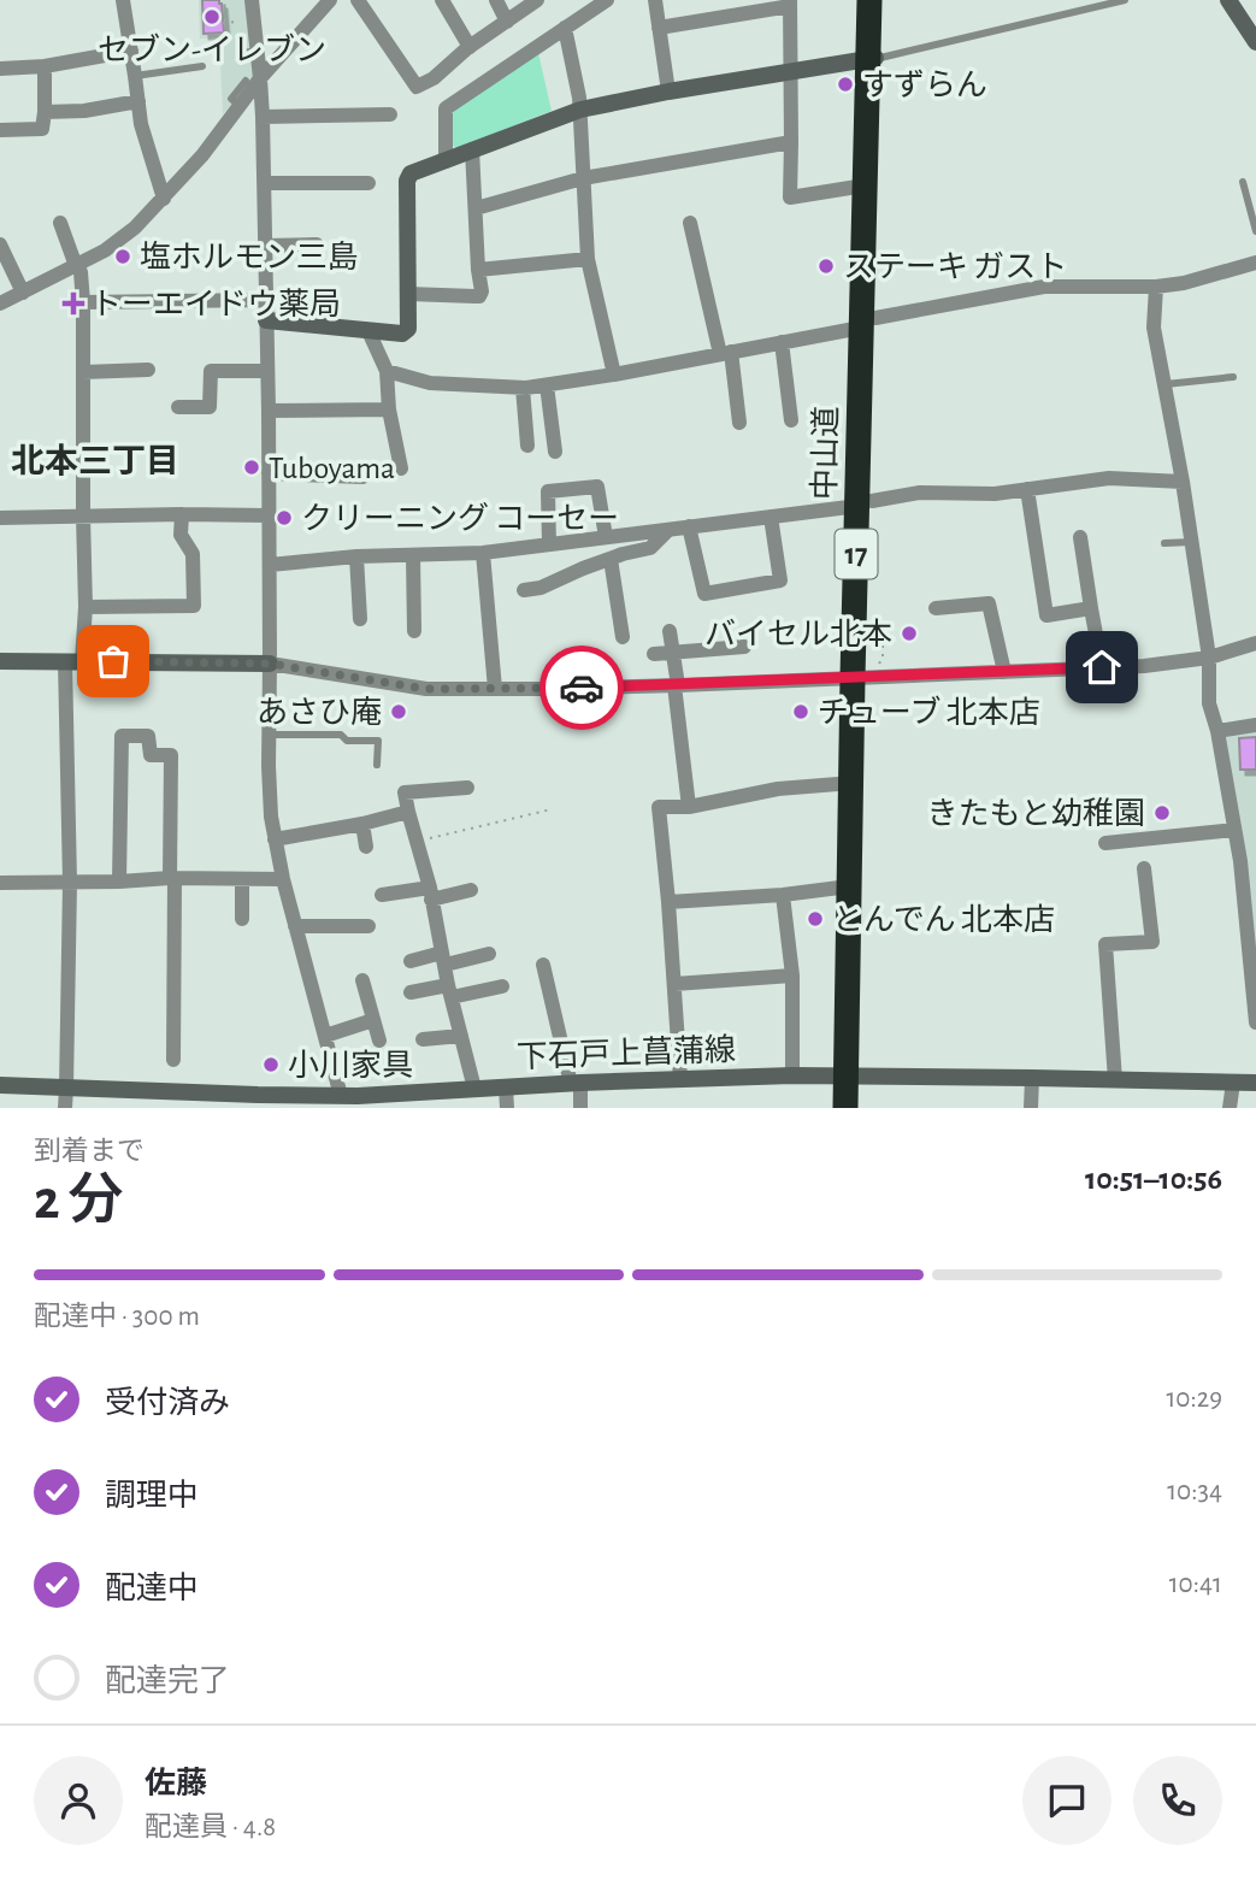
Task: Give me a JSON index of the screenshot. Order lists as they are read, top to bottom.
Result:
{
  "streets": {
    "highway": ["中山道", "17"],
    "main road": ["下石戸上菖蒲線"]
  },
  "crossings": [
    ["中山道", "下石戸上菖蒲線"]
  ],
  "districts": ["北本三丁目"],
  "places": {
    "other": [
      "セブン-イレブン",
      "すずらん",
      "塩ホルモン三島",
      "ステーキ ガスト",
      "Tuboyama",
      "クリーニング コーセー",
      "バイセル北本",
      "あさひ庵",
      "チューブ 北本店",
      "きたもと幼稚園",
      "とんでん 北本店",
      "小川家具"
    ],
    "health": ["トーエイドウ薬局"]
  },
  "page": {
    "heading": ["2 分", "到着まで", "10:51–10:56"],
    "panel": ["佐藤", "配達員 · 4.8"],
    "bar": "配達中 · 300 m",
    "list": [
      ["受付済み", "10:29"],
      ["調理中", "10:34"],
      ["配達中", "10:41"],
      "配達完了"
    ]
  }
}
